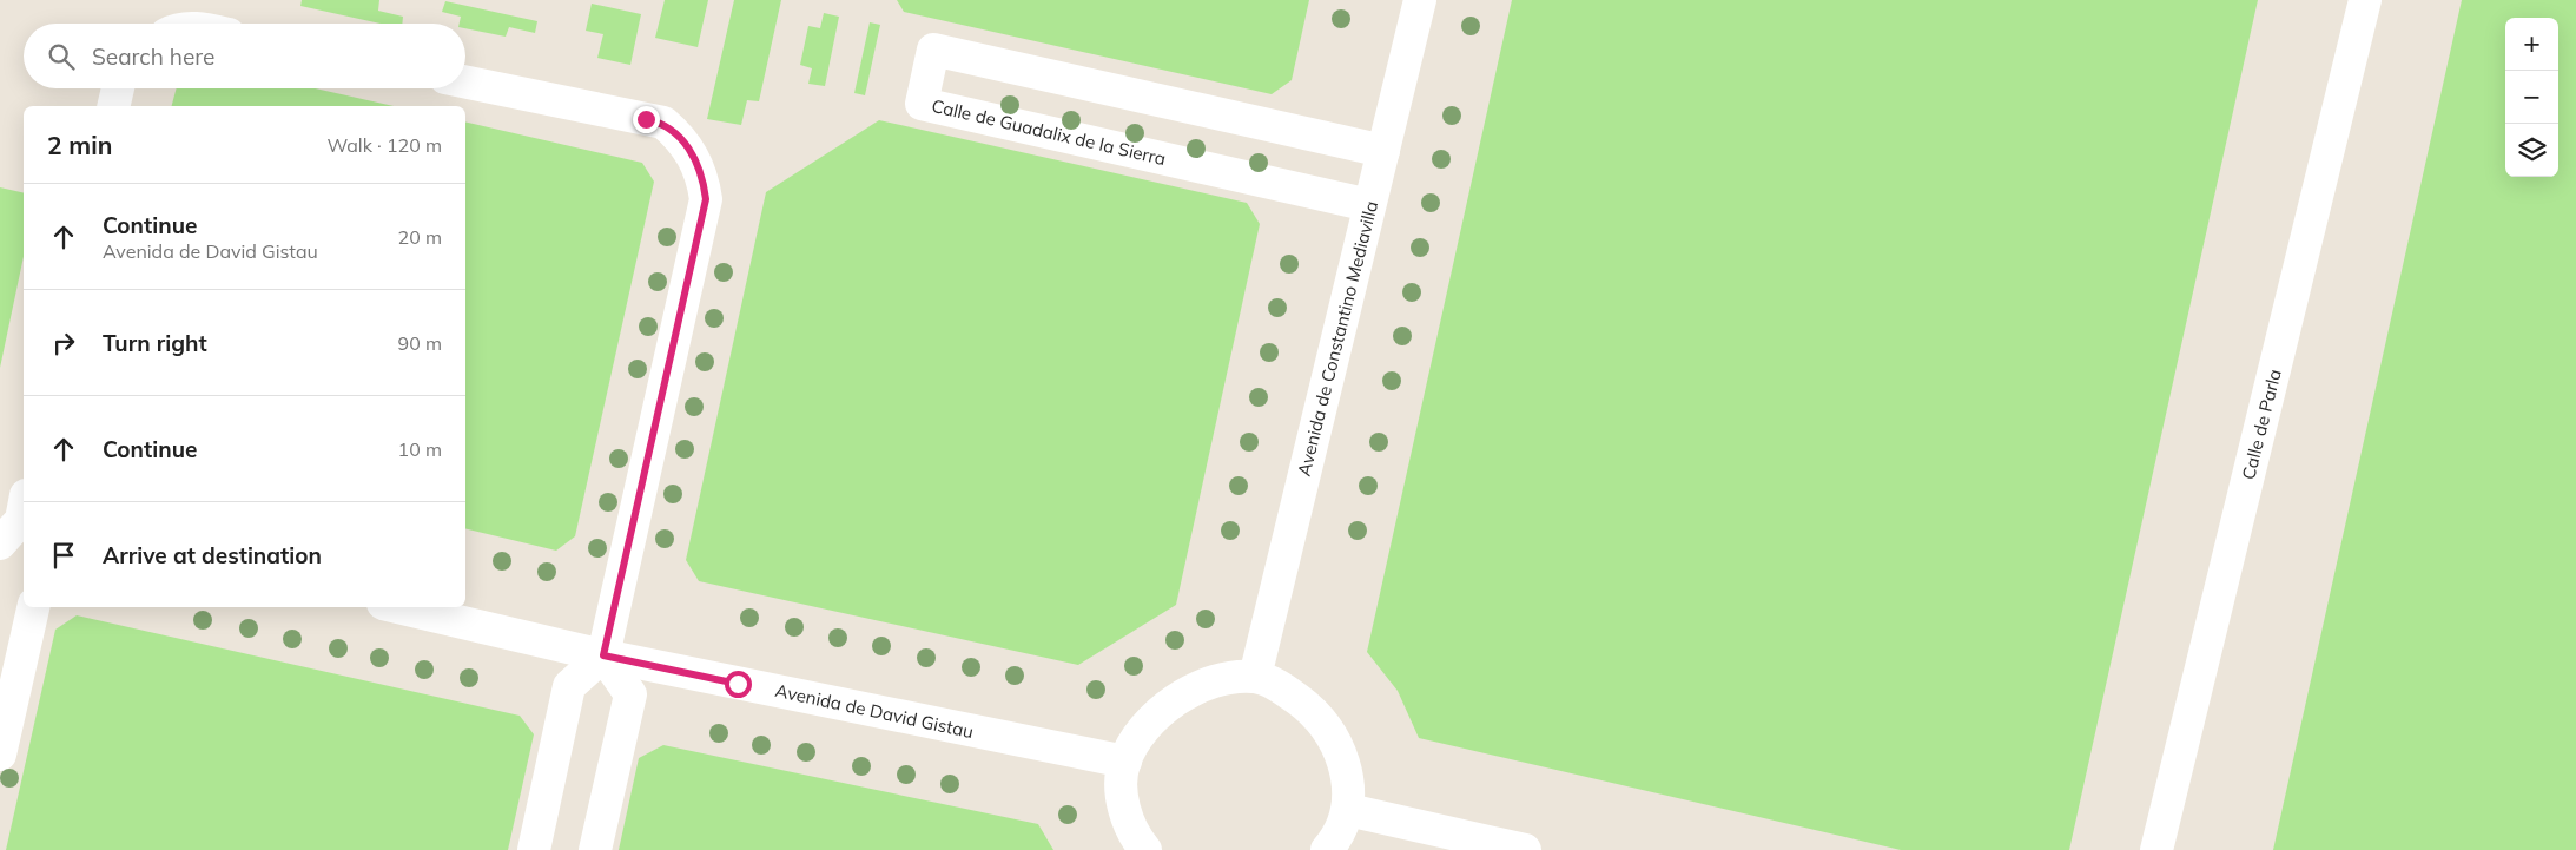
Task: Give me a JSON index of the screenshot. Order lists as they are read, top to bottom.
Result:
{
  "streets": {
    "street": [
      "Calle de Guadalix de la Sierra",
      "Avenida de Constantino Mediavilla",
      "Calle de Parla",
      "Avenida de David Gistau"
    ]
  },
  "crossings": [
    ["Calle de Guadalix de la Sierra", "Avenida de Constantino Mediavilla"]
  ],
  "page": {
    "map_buttons": ["+", "−"],
    "search": "Search here",
    "heading": ["2 min", "Walk · 120 m"],
    "list": [
      ["Continue", "Avenida de David Gistau", "20 m"],
      ["Turn right", "90 m"],
      ["Continue", "10 m"],
      "Arrive at destination"
    ]
  }
}
